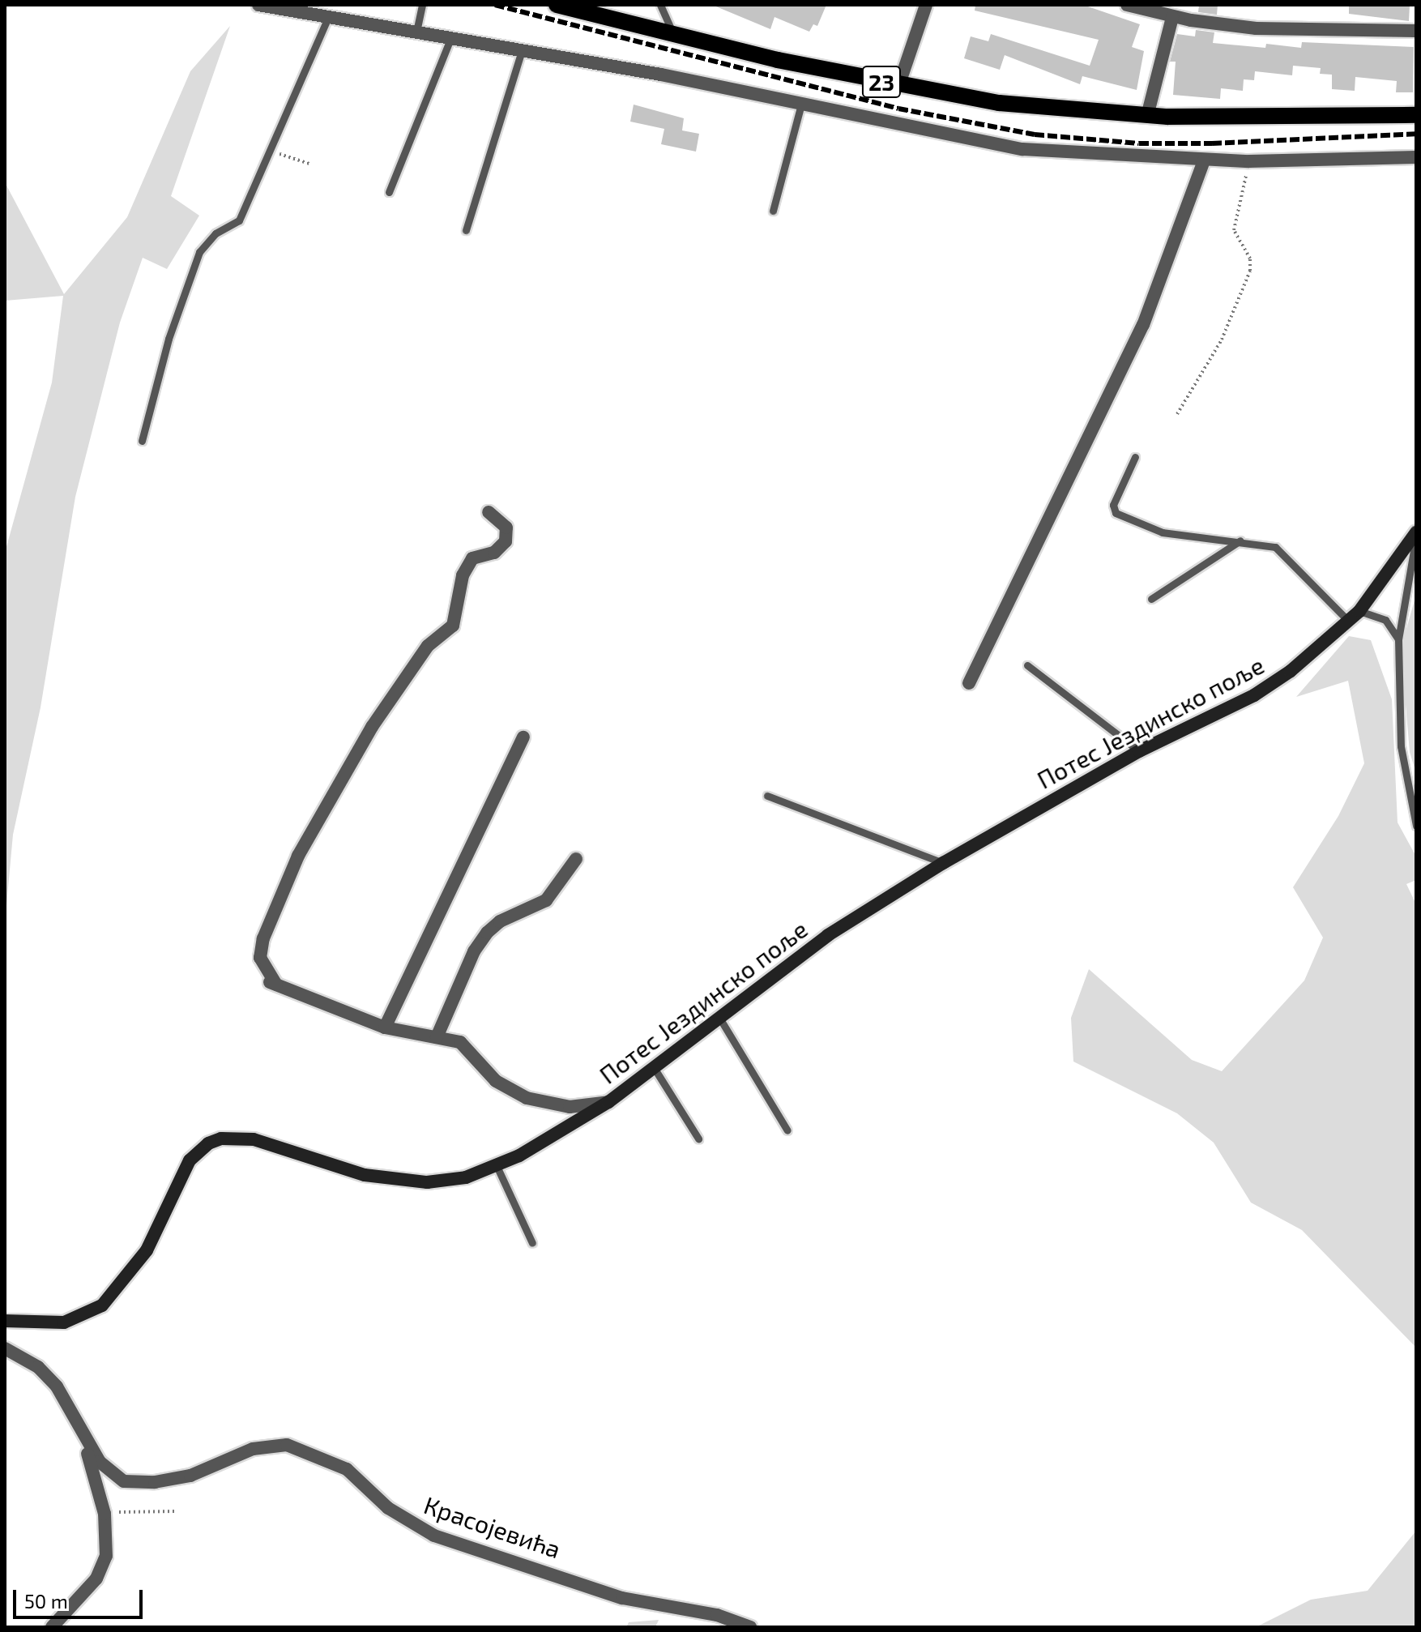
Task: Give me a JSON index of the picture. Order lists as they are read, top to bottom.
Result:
{
  "streets": {
    "main road": ["23", "Потес Јездинско поље"],
    "street": ["Красојевића"]
  },
  "scale_bar": "50 m"
}
